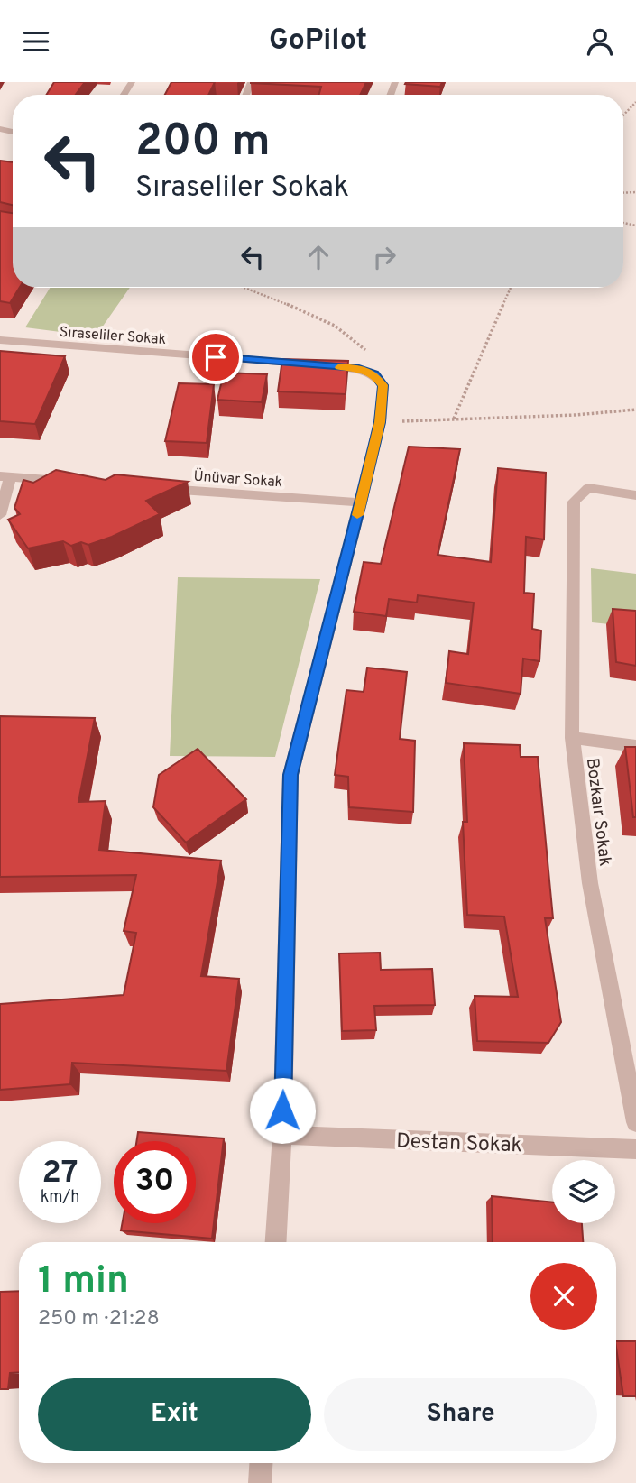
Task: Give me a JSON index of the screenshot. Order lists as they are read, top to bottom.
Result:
{
  "streets": {
    "street": [
      "Sıraseliler Sokak",
      "Ünüvar Sokak",
      "Bozkaır Sokak",
      "Destan Sokak"
    ]
  },
  "page": {
    "header": "GoPilot",
    "turn": ["200 m", "Sıraseliler Sokak"],
    "speed": "27 km/h",
    "limit": "30",
    "heading": ["1 min", "250 m · 21:28"],
    "buttons": ["Exit", "Share"]
  }
}
